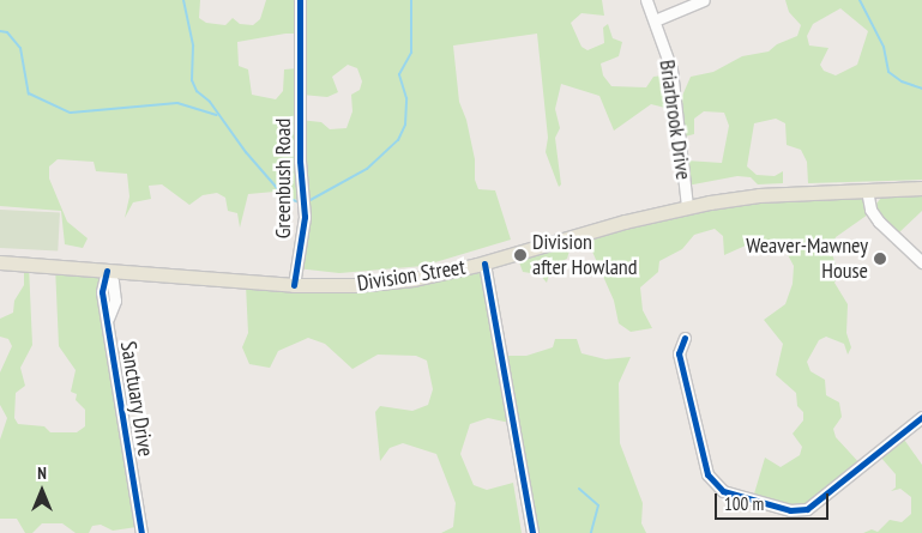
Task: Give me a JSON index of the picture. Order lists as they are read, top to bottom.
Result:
{
  "streets": {
    "main road": ["Division Street"],
    "street": ["Briarbrook Drive", "Greenbush Road", "Sanctuary Drive"]
  },
  "crossings": [
    ["Briarbrook Drive", "Division Street"],
    ["Greenbush Road", "Division Street"],
    ["Division Street", "Sanctuary Drive"]
  ],
  "places": ["Division after Howland", "Weaver-Mawney House"],
  "scale_bar": "100 m",
  "north": "top"
}
